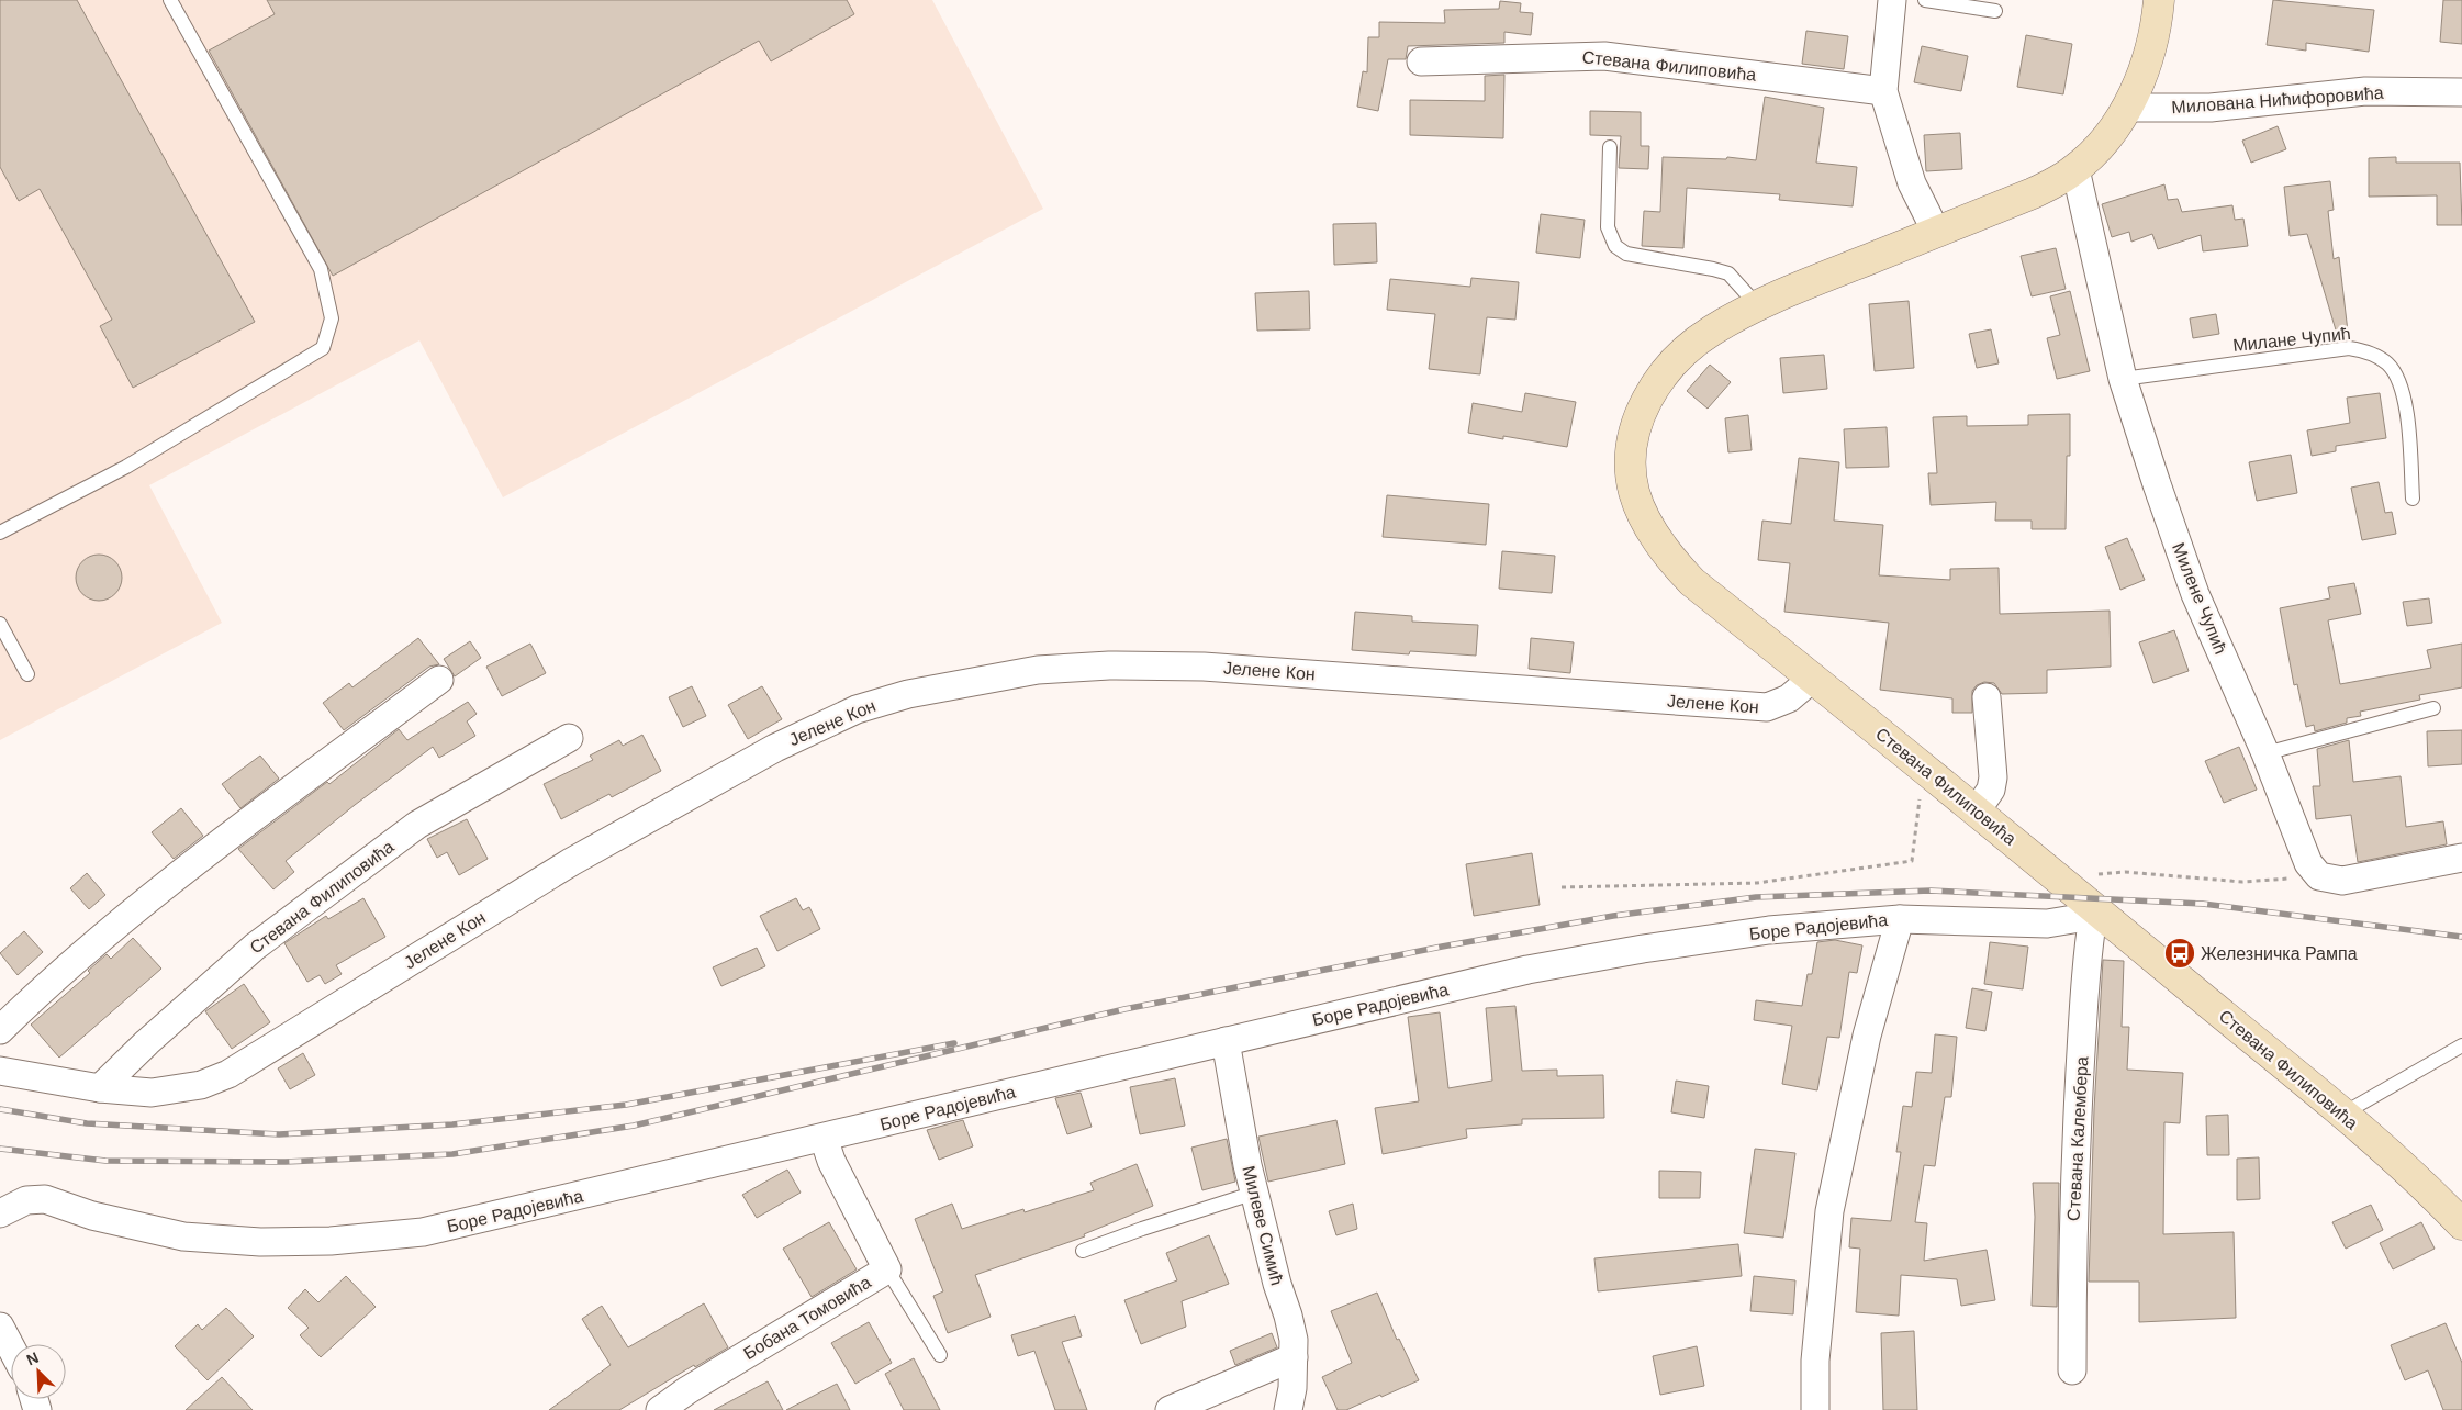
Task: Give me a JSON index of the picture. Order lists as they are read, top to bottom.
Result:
{
  "streets": {
    "main road": ["Стевана Филиповића"],
    "street": [
      "Милована Нићифоровића",
      "Милене Чупић",
      "Јелене Кон",
      "Боре Радојевића",
      "Стевана Калембера",
      "Милеве Симић",
      "Бобана Томовића"
    ],
    "lane": ["Милане Чупић"]
  },
  "crossings": [
    ["Стевана Филиповића", "Милована Нићифоровића"],
    ["Стевана Филиповића", "Милене Чупић"],
    ["Стевана Филиповића", "Јелене Кон"],
    ["Стевана Филиповића", "Боре Радојевића"],
    ["Стевана Филиповића", "Стевана Калембера"],
    ["Милане Чупић", "Милене Чупић"],
    ["Боре Радојевића", "Стевана Калембера"],
    ["Боре Радојевића", "Милеве Симић"],
    ["Боре Радојевића", "Бобана Томовића"]
  ],
  "places": {
    "bus stop": ["Железничка Рампа"]
  },
  "north": "top left"
}
